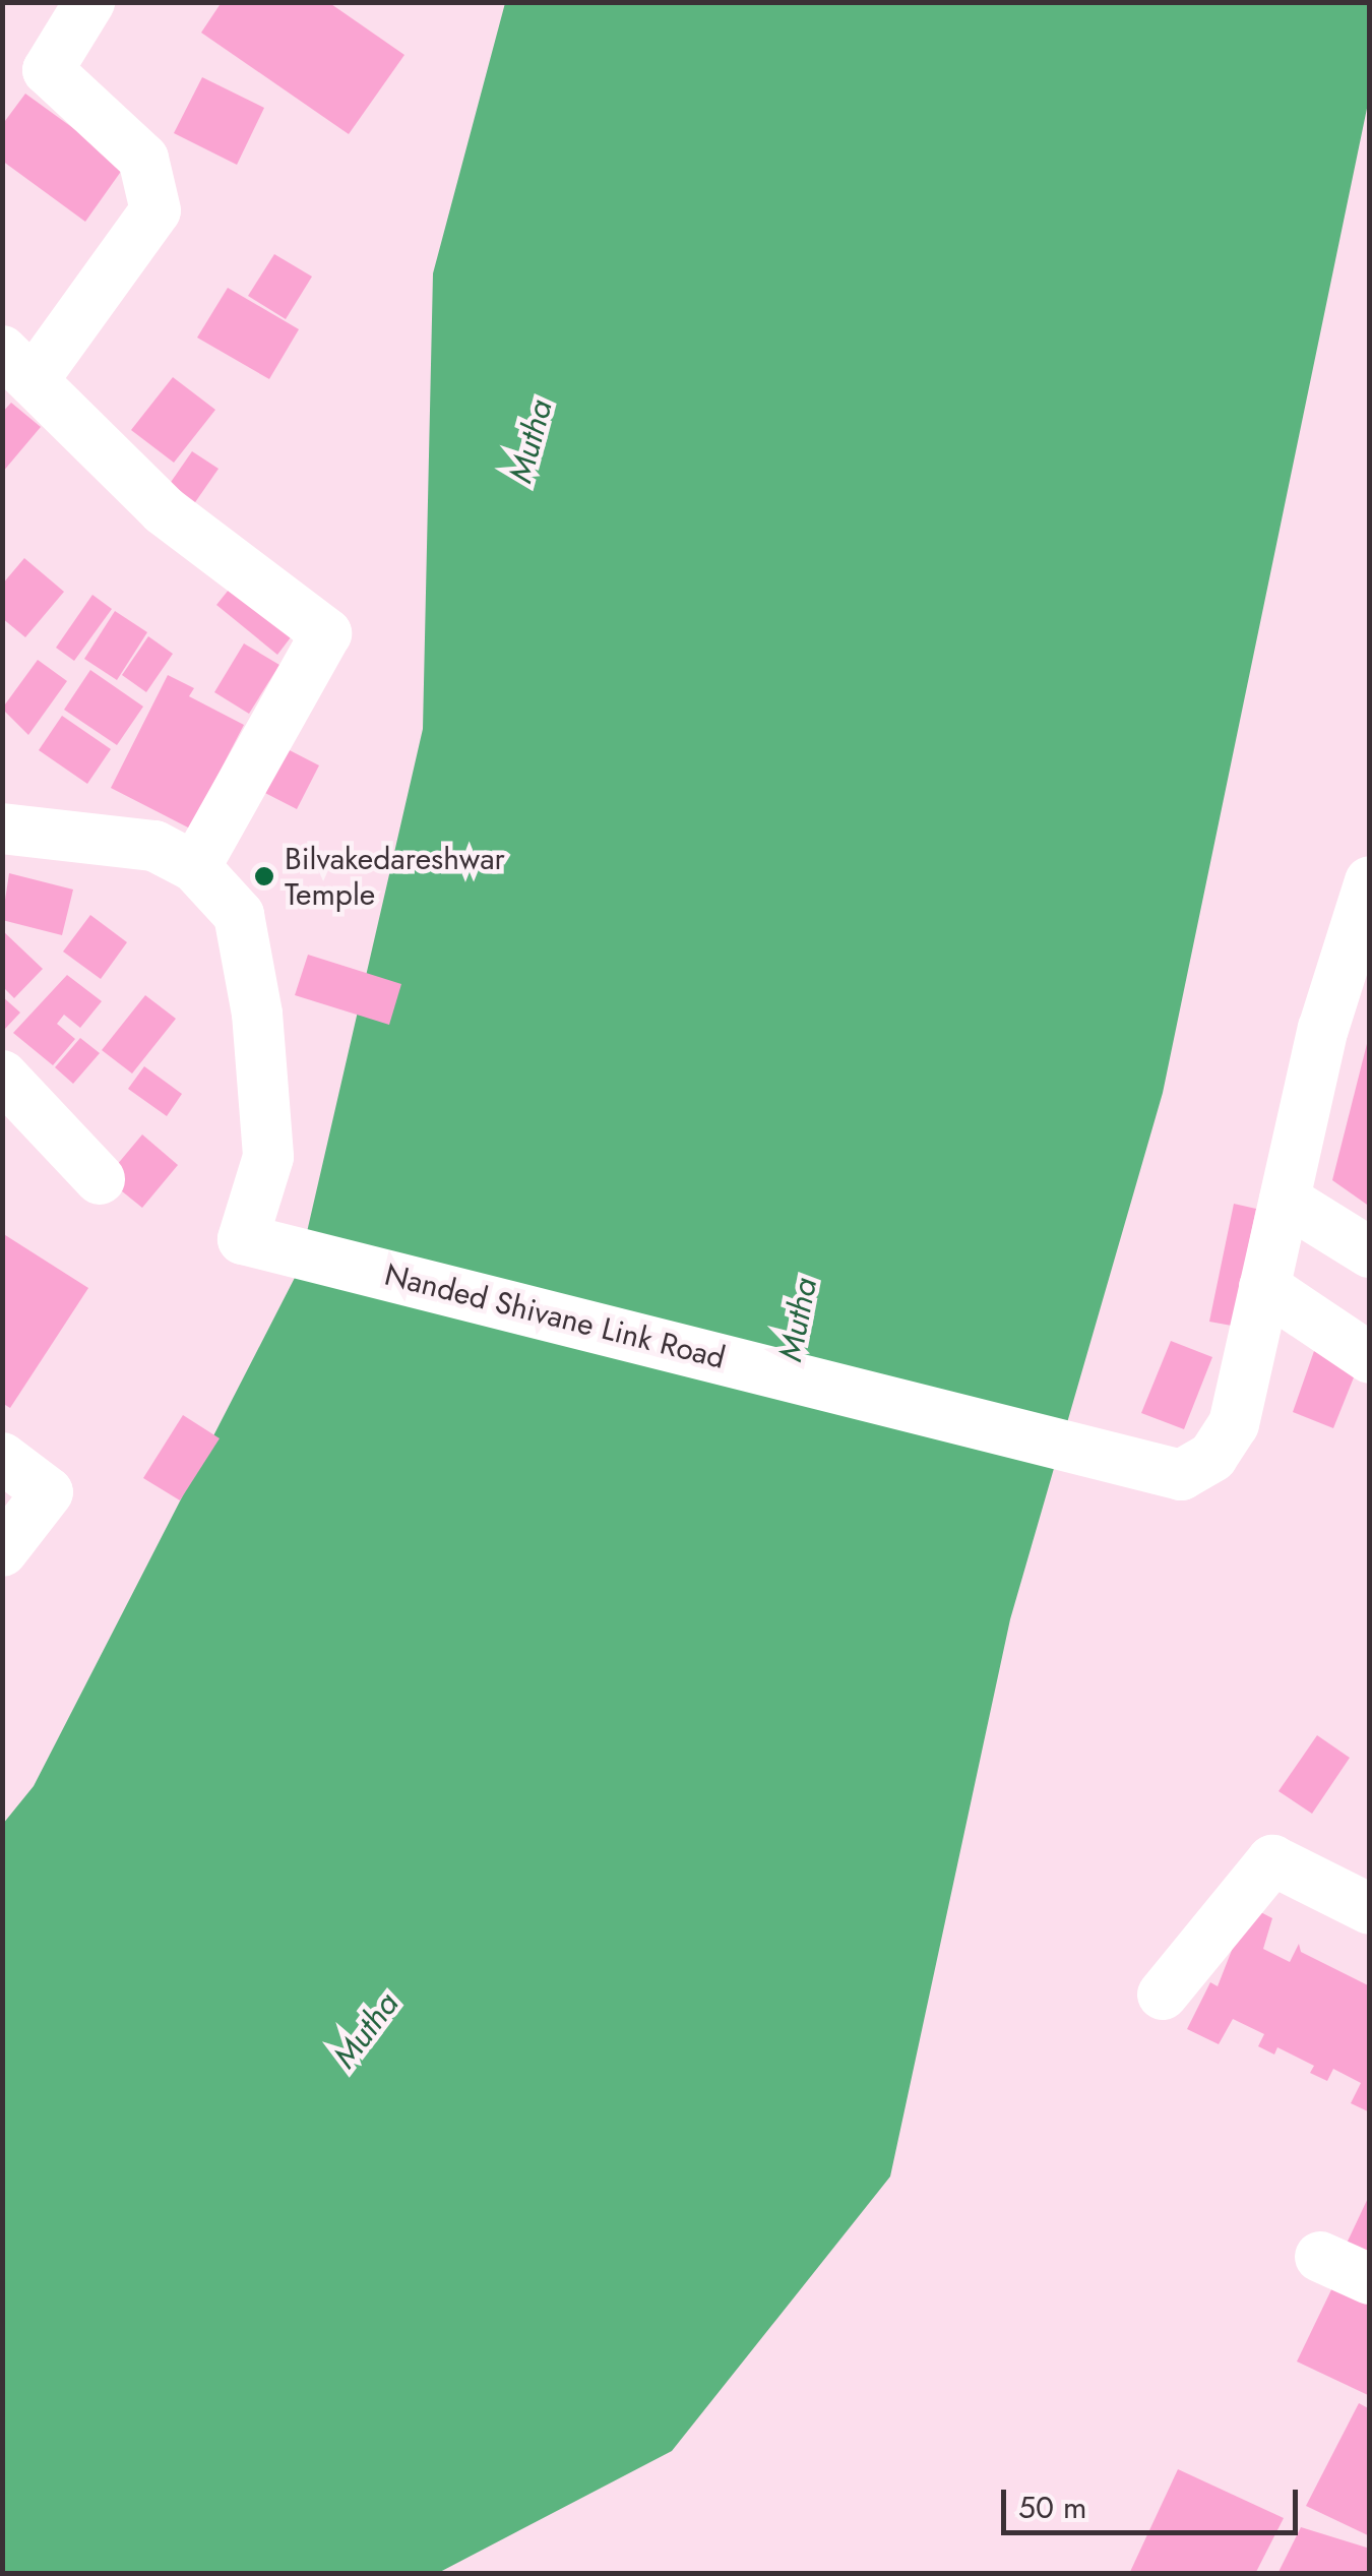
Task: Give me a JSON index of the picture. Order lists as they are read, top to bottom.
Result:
{
  "streets": {
    "street": ["Nanded Shivane Link Road"]
  },
  "water": ["Mutha"],
  "places": ["Bilvakedareshwar Temple"],
  "scale_bar": "50 m"
}
